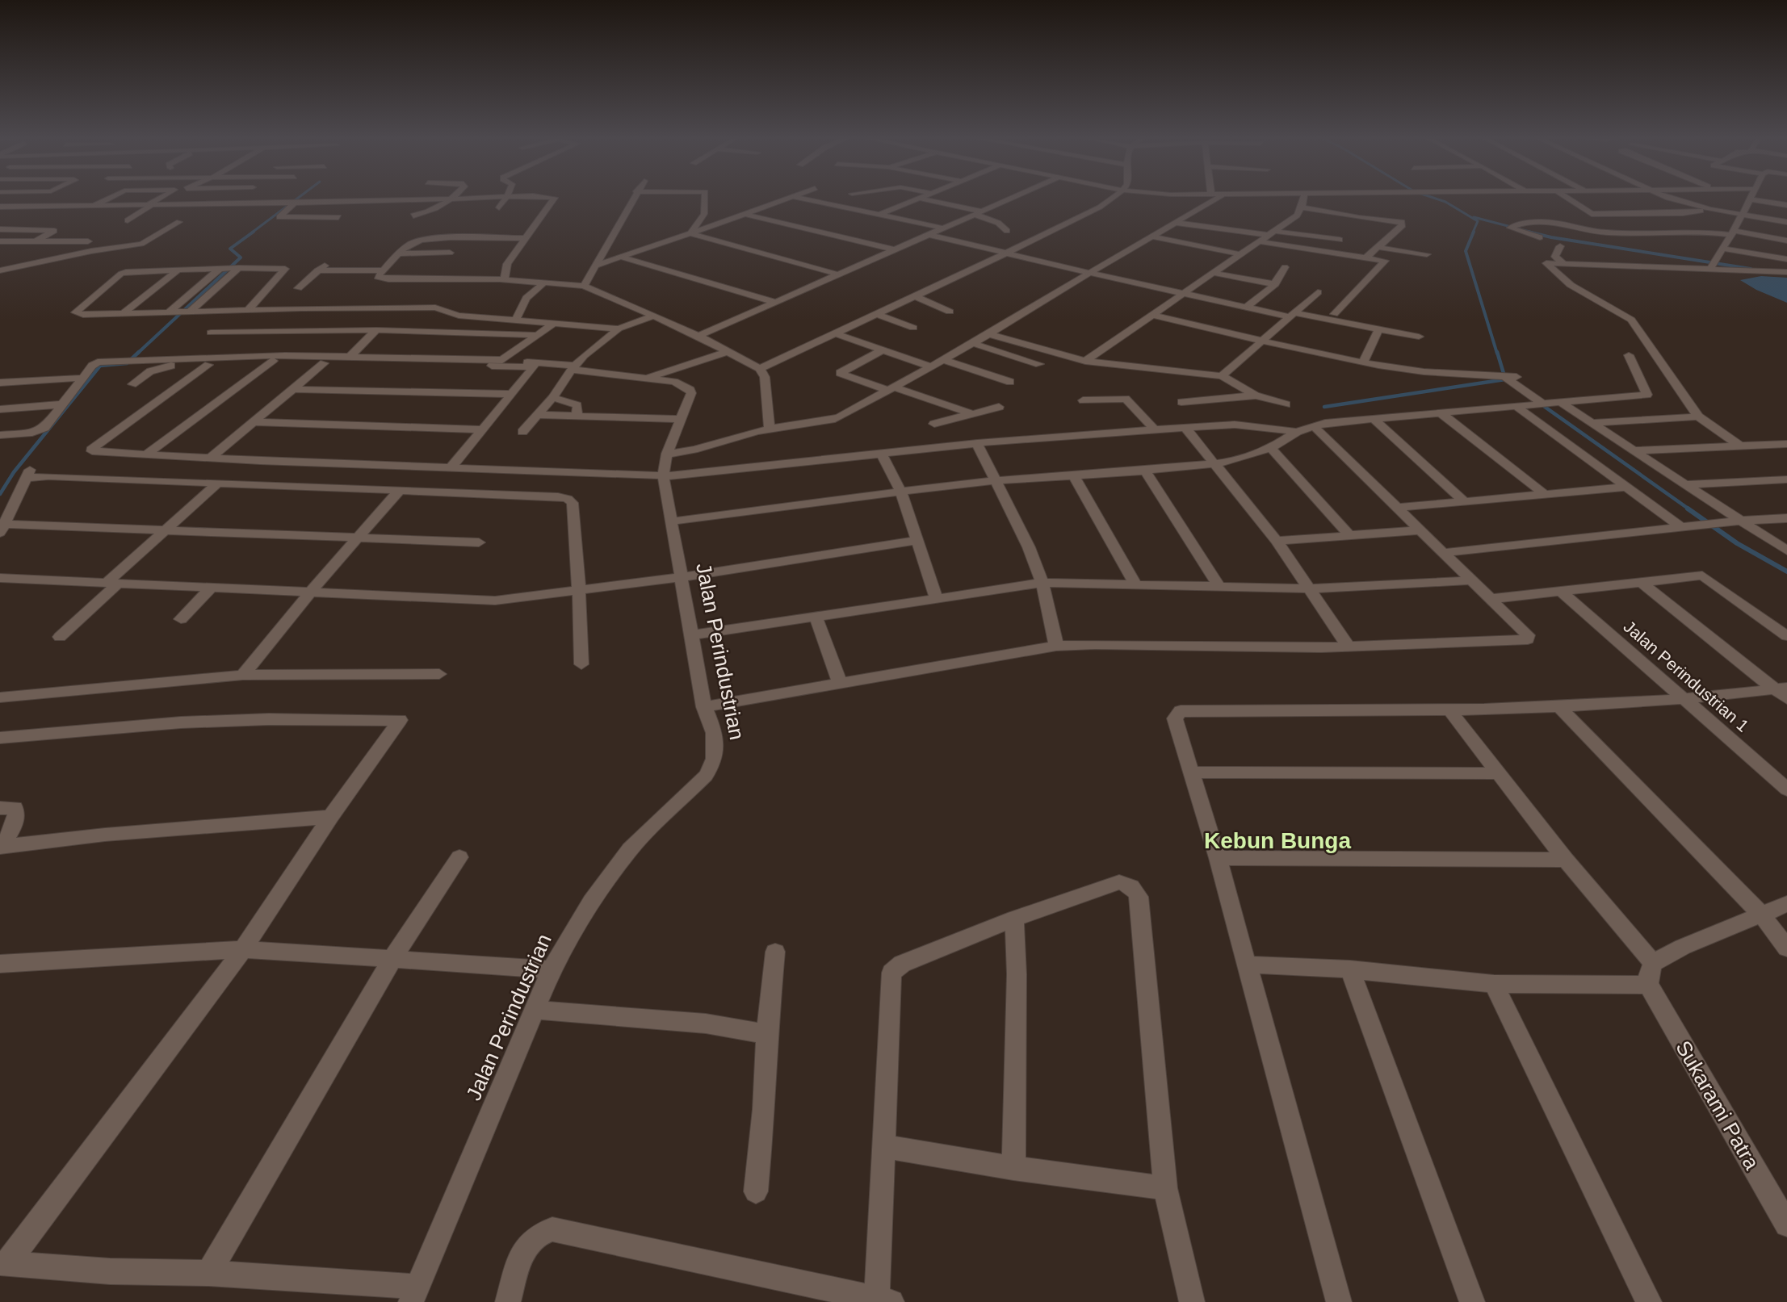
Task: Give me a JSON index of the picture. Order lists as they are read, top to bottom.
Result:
{
  "streets": {
    "street": ["Jalan Perindustrian", "Jalan Perindustrian 1", "Sukarami Patra"]
  },
  "districts": ["Kebun Bunga"]
}
